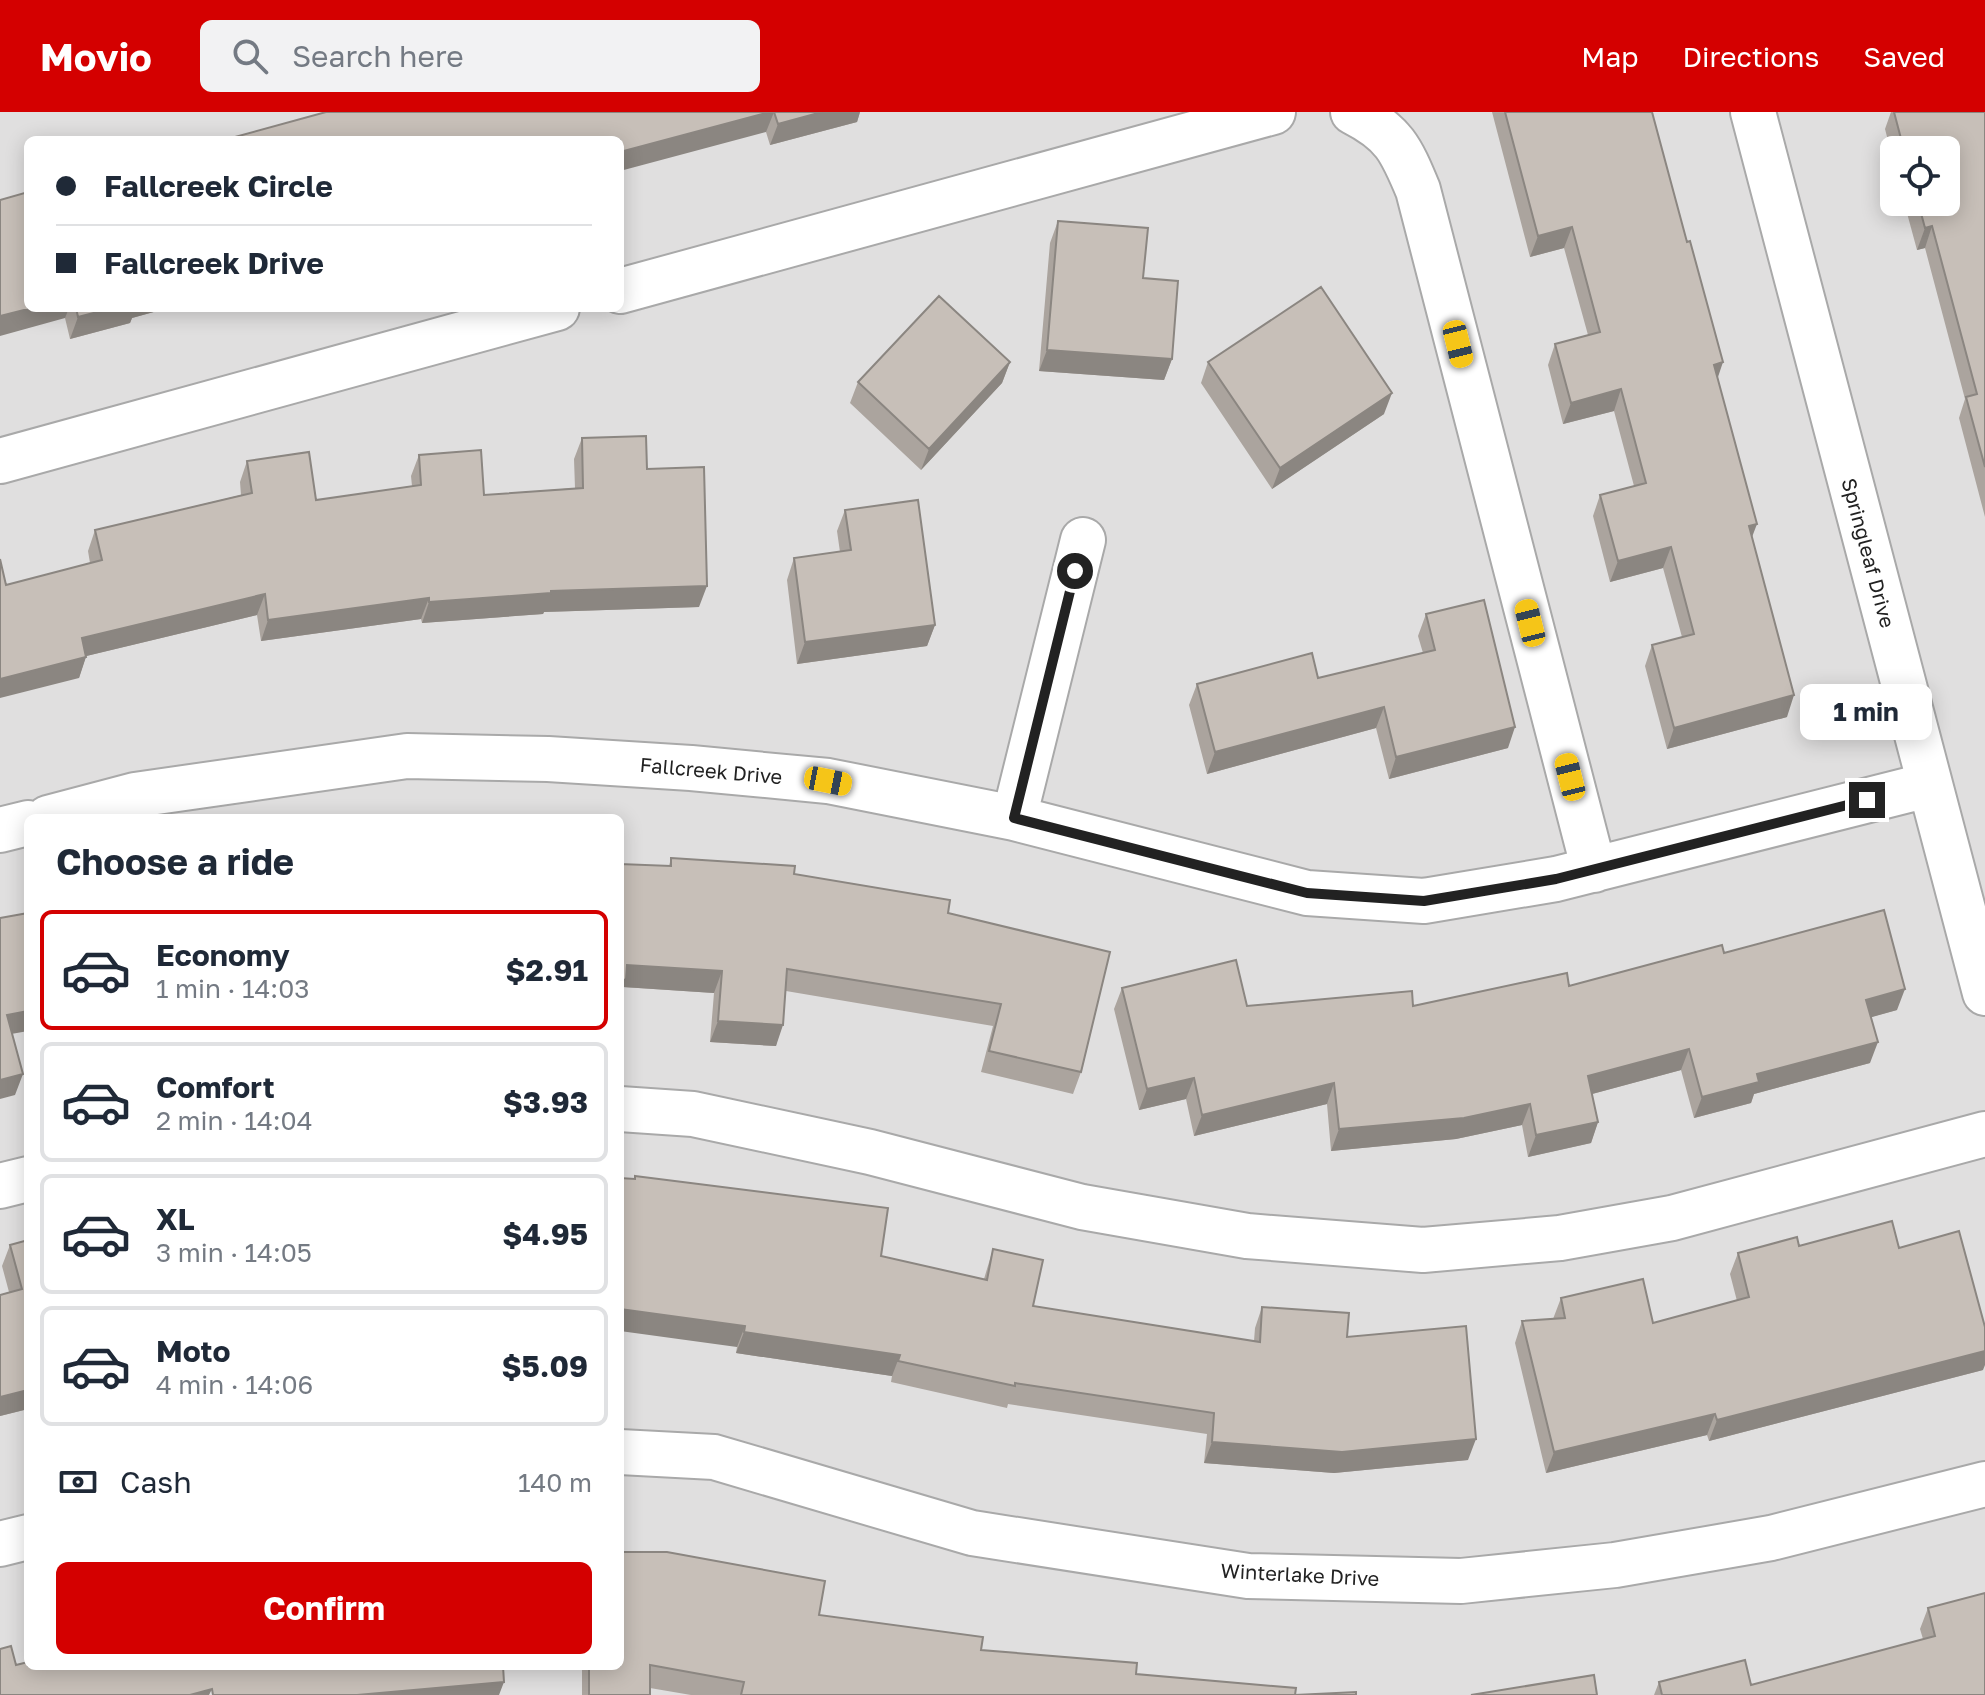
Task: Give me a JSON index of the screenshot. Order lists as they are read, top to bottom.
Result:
{
  "streets": {
    "street": ["Springleaf Drive", "Fallcreek Drive", "Winterlake Drive"]
  },
  "crossings": [
    ["Springleaf Drive", "Fallcreek Drive"]
  ],
  "page": {
    "header": "Movio",
    "search": "Search here",
    "nav": ["Map", "Directions", "Saved"],
    "banner": ["Fallcreek Circle", "Fallcreek Drive"],
    "bubble": "1 min",
    "heading": "Choose a ride",
    "list": [
      {
        "name": "Economy",
        "note": "1 min · 14:03",
        "value": "$2.91"
      },
      {
        "name": "Comfort",
        "note": "2 min · 14:04",
        "value": "$3.93"
      },
      {
        "name": "XL",
        "note": "3 min · 14:05",
        "value": "$4.95"
      },
      {
        "name": "Moto",
        "note": "4 min · 14:06",
        "value": "$5.09"
      }
    ],
    "pay": ["Cash", "140 m"],
    "buttons": "Confirm"
  }
}
